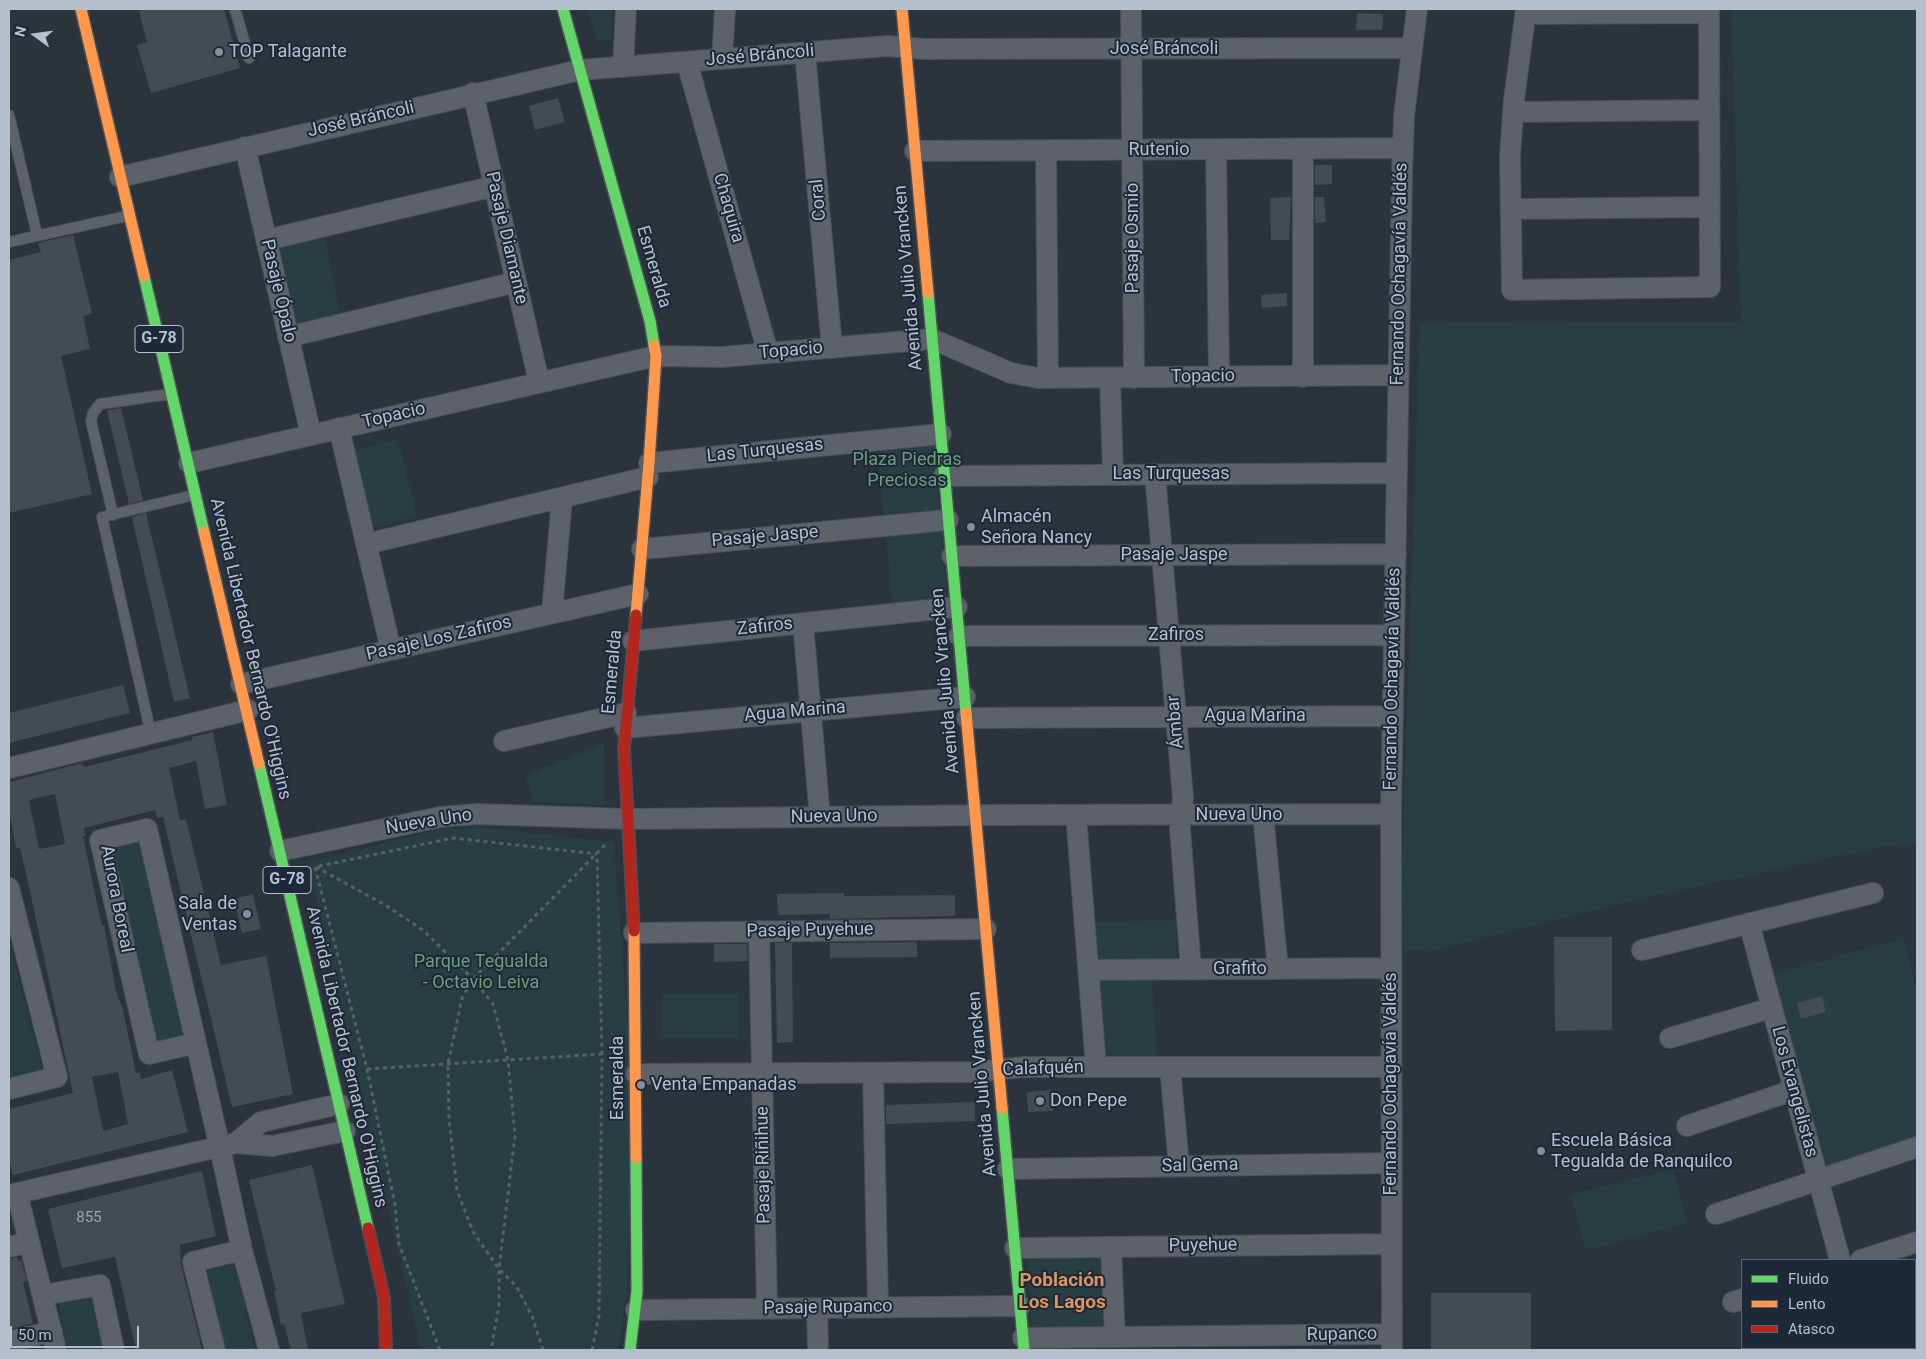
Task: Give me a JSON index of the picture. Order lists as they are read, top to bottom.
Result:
{
  "streets": {
    "street": [
      "José Bráncoli",
      "Rutenio",
      "Coral",
      "Chaquira",
      "Pasaje Diamante",
      "Pasaje Osmio",
      "Esmeralda",
      "Fernando Ochagavía Valdés",
      "Avenida Julio Vrancken",
      "Pasaje Ópalo",
      "G-78",
      "Topacio",
      "Las Turquesas",
      "Pasaje Jaspe",
      "Zafiros",
      "Pasaje Los Zafiros",
      "Avenida Libertador Bernardo O'Higgins",
      "Agua Marina",
      "Ámbar",
      "Nueva Uno",
      "Aurora Boreal",
      "Pasaje Puyehue",
      "Grafito",
      "Calafquén",
      "Los Evangelistas",
      "Pasaje Riñihue",
      "Sal Gema",
      "Puyehue",
      "Pasaje Rupanco",
      "Rupanco"
    ]
  },
  "crossings": [
    ["José Bráncoli", "Coral"],
    ["José Bráncoli", "Chaquira"],
    ["José Bráncoli", "Pasaje Diamante"],
    ["José Bráncoli", "Pasaje Osmio"],
    ["José Bráncoli", "Esmeralda"],
    ["José Bráncoli", "Fernando Ochagavía Valdés"],
    ["José Bráncoli", "Avenida Julio Vrancken"],
    ["José Bráncoli", "Pasaje Ópalo"],
    ["José Bráncoli", "Avenida Libertador Bernardo O'Higgins"],
    ["Rutenio", "Pasaje Osmio"],
    ["Rutenio", "Fernando Ochagavía Valdés"],
    ["Rutenio", "Avenida Julio Vrancken"],
    ["Coral", "Topacio"],
    ["Chaquira", "Topacio"],
    ["Pasaje Diamante", "Topacio"],
    ["Pasaje Osmio", "Topacio"],
    ["Esmeralda", "Topacio"],
    ["Esmeralda", "Las Turquesas"],
    ["Esmeralda", "Pasaje Jaspe"],
    ["Esmeralda", "Zafiros"],
    ["Esmeralda", "Pasaje Los Zafiros"],
    ["Esmeralda", "Agua Marina"],
    ["Esmeralda", "Nueva Uno"],
    ["Esmeralda", "Pasaje Puyehue"],
    ["Esmeralda", "Calafquén"],
    ["Esmeralda", "Pasaje Rupanco"],
    ["Fernando Ochagavía Valdés", "Topacio"],
    ["Fernando Ochagavía Valdés", "Las Turquesas"],
    ["Fernando Ochagavía Valdés", "Pasaje Jaspe"],
    ["Fernando Ochagavía Valdés", "Zafiros"],
    ["Fernando Ochagavía Valdés", "Agua Marina"],
    ["Fernando Ochagavía Valdés", "Nueva Uno"],
    ["Fernando Ochagavía Valdés", "Grafito"],
    ["Fernando Ochagavía Valdés", "Calafquén"],
    ["Fernando Ochagavía Valdés", "Sal Gema"],
    ["Fernando Ochagavía Valdés", "Puyehue"],
    ["Fernando Ochagavía Valdés", "Rupanco"],
    ["Avenida Julio Vrancken", "Topacio"],
    ["Avenida Julio Vrancken", "Las Turquesas"],
    ["Avenida Julio Vrancken", "Pasaje Jaspe"],
    ["Avenida Julio Vrancken", "Zafiros"],
    ["Avenida Julio Vrancken", "Agua Marina"],
    ["Avenida Julio Vrancken", "Nueva Uno"],
    ["Avenida Julio Vrancken", "Pasaje Puyehue"],
    ["Avenida Julio Vrancken", "Calafquén"],
    ["Avenida Julio Vrancken", "Sal Gema"],
    ["Avenida Julio Vrancken", "Puyehue"],
    ["Avenida Julio Vrancken", "Pasaje Rupanco"],
    ["Avenida Julio Vrancken", "Rupanco"],
    ["Pasaje Ópalo", "Topacio"],
    ["Topacio", "Avenida Libertador Bernardo O'Higgins"],
    ["Las Turquesas", "Ámbar"],
    ["Pasaje Jaspe", "Ámbar"],
    ["Zafiros", "Ámbar"],
    ["Pasaje Los Zafiros", "Avenida Libertador Bernardo O'Higgins"],
    ["Avenida Libertador Bernardo O'Higgins", "Nueva Uno"],
    ["Agua Marina", "Ámbar"],
    ["Ámbar", "Nueva Uno"],
    ["Ámbar", "Grafito"],
    ["Pasaje Puyehue", "Pasaje Riñihue"],
    ["Calafquén", "Pasaje Riñihue"],
    ["Pasaje Riñihue", "Pasaje Rupanco"]
  ],
  "districts": ["Población Los Lagos"],
  "parks": ["Plaza Piedras Preciosas", "Parque Tegualda - Octavio Leiva"],
  "places": [
    "TOP Talagante",
    "Almacén Señora Nancy",
    "Sala de Ventas",
    "Venta Empanadas",
    "Don Pepe",
    "Escuela Básica Tegualda de Ranquilco"
  ],
  "house_numbers": ["855"],
  "legend": ["Fluido", "Lento", "Atasco"],
  "scale_bar": "50 m",
  "north": "left"
}
